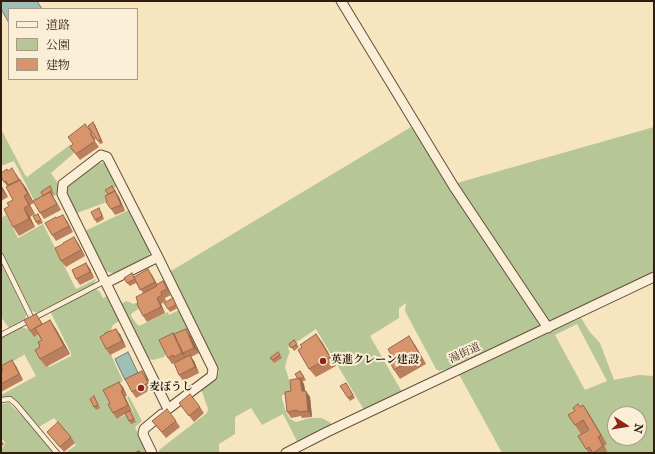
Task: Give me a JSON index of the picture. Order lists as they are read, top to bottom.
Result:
{
  "streets": {
    "street": ["湯街道"]
  },
  "places": ["英進クレーン建設", "麦ぼうし"],
  "legend": ["道路", "公園", "建物"],
  "north": "right"
}
